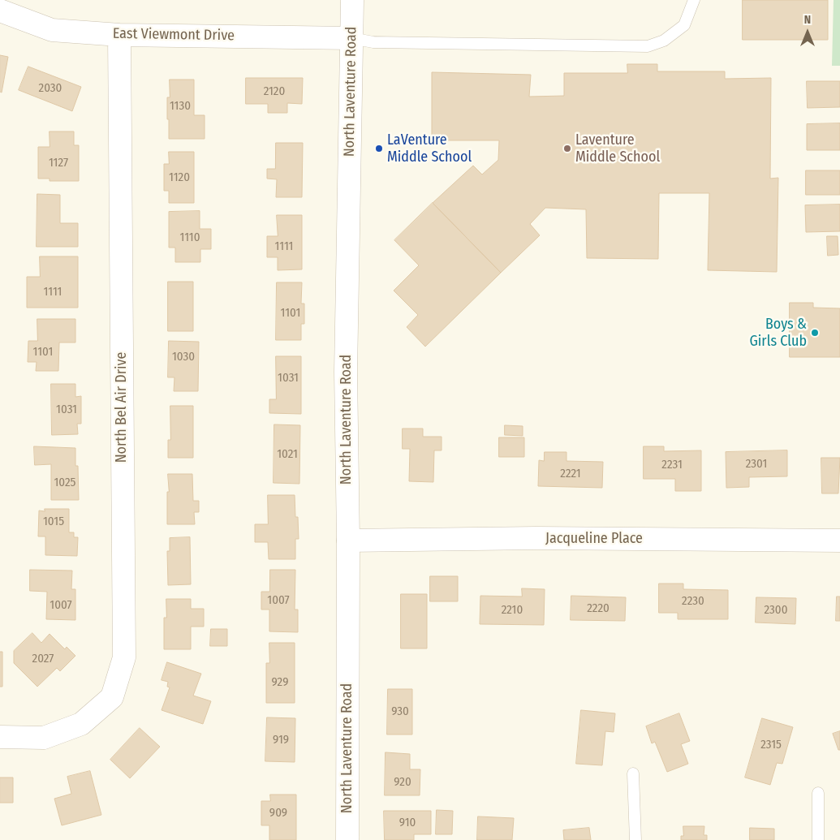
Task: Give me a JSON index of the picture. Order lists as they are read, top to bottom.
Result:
{
  "streets": {
    "street": [
      "East Viewmont Drive",
      "North Laventure Road",
      "North Bel Air Drive",
      "Jacqueline Place"
    ]
  },
  "crossings": [
    ["East Viewmont Drive", "North Laventure Road"],
    ["East Viewmont Drive", "North Bel Air Drive"],
    ["North Laventure Road", "Jacqueline Place"]
  ],
  "places": ["LaVenture Middle School", "Laventure Middle School", "Boys & Girls Club"],
  "house_numbers": [
    "2030",
    "2120",
    "1130",
    "1127",
    "1120",
    "1110",
    "1111",
    "1111",
    "1101",
    "1101",
    "1030",
    "1031",
    "1031",
    "1021",
    "2301",
    "2231",
    "2221",
    "1025",
    "1015",
    "1007",
    "2230",
    "1007",
    "2220",
    "2210",
    "2300",
    "2027",
    "929",
    "930",
    "919",
    "2315",
    "920",
    "909",
    "910"
  ],
  "north": "top"
}
